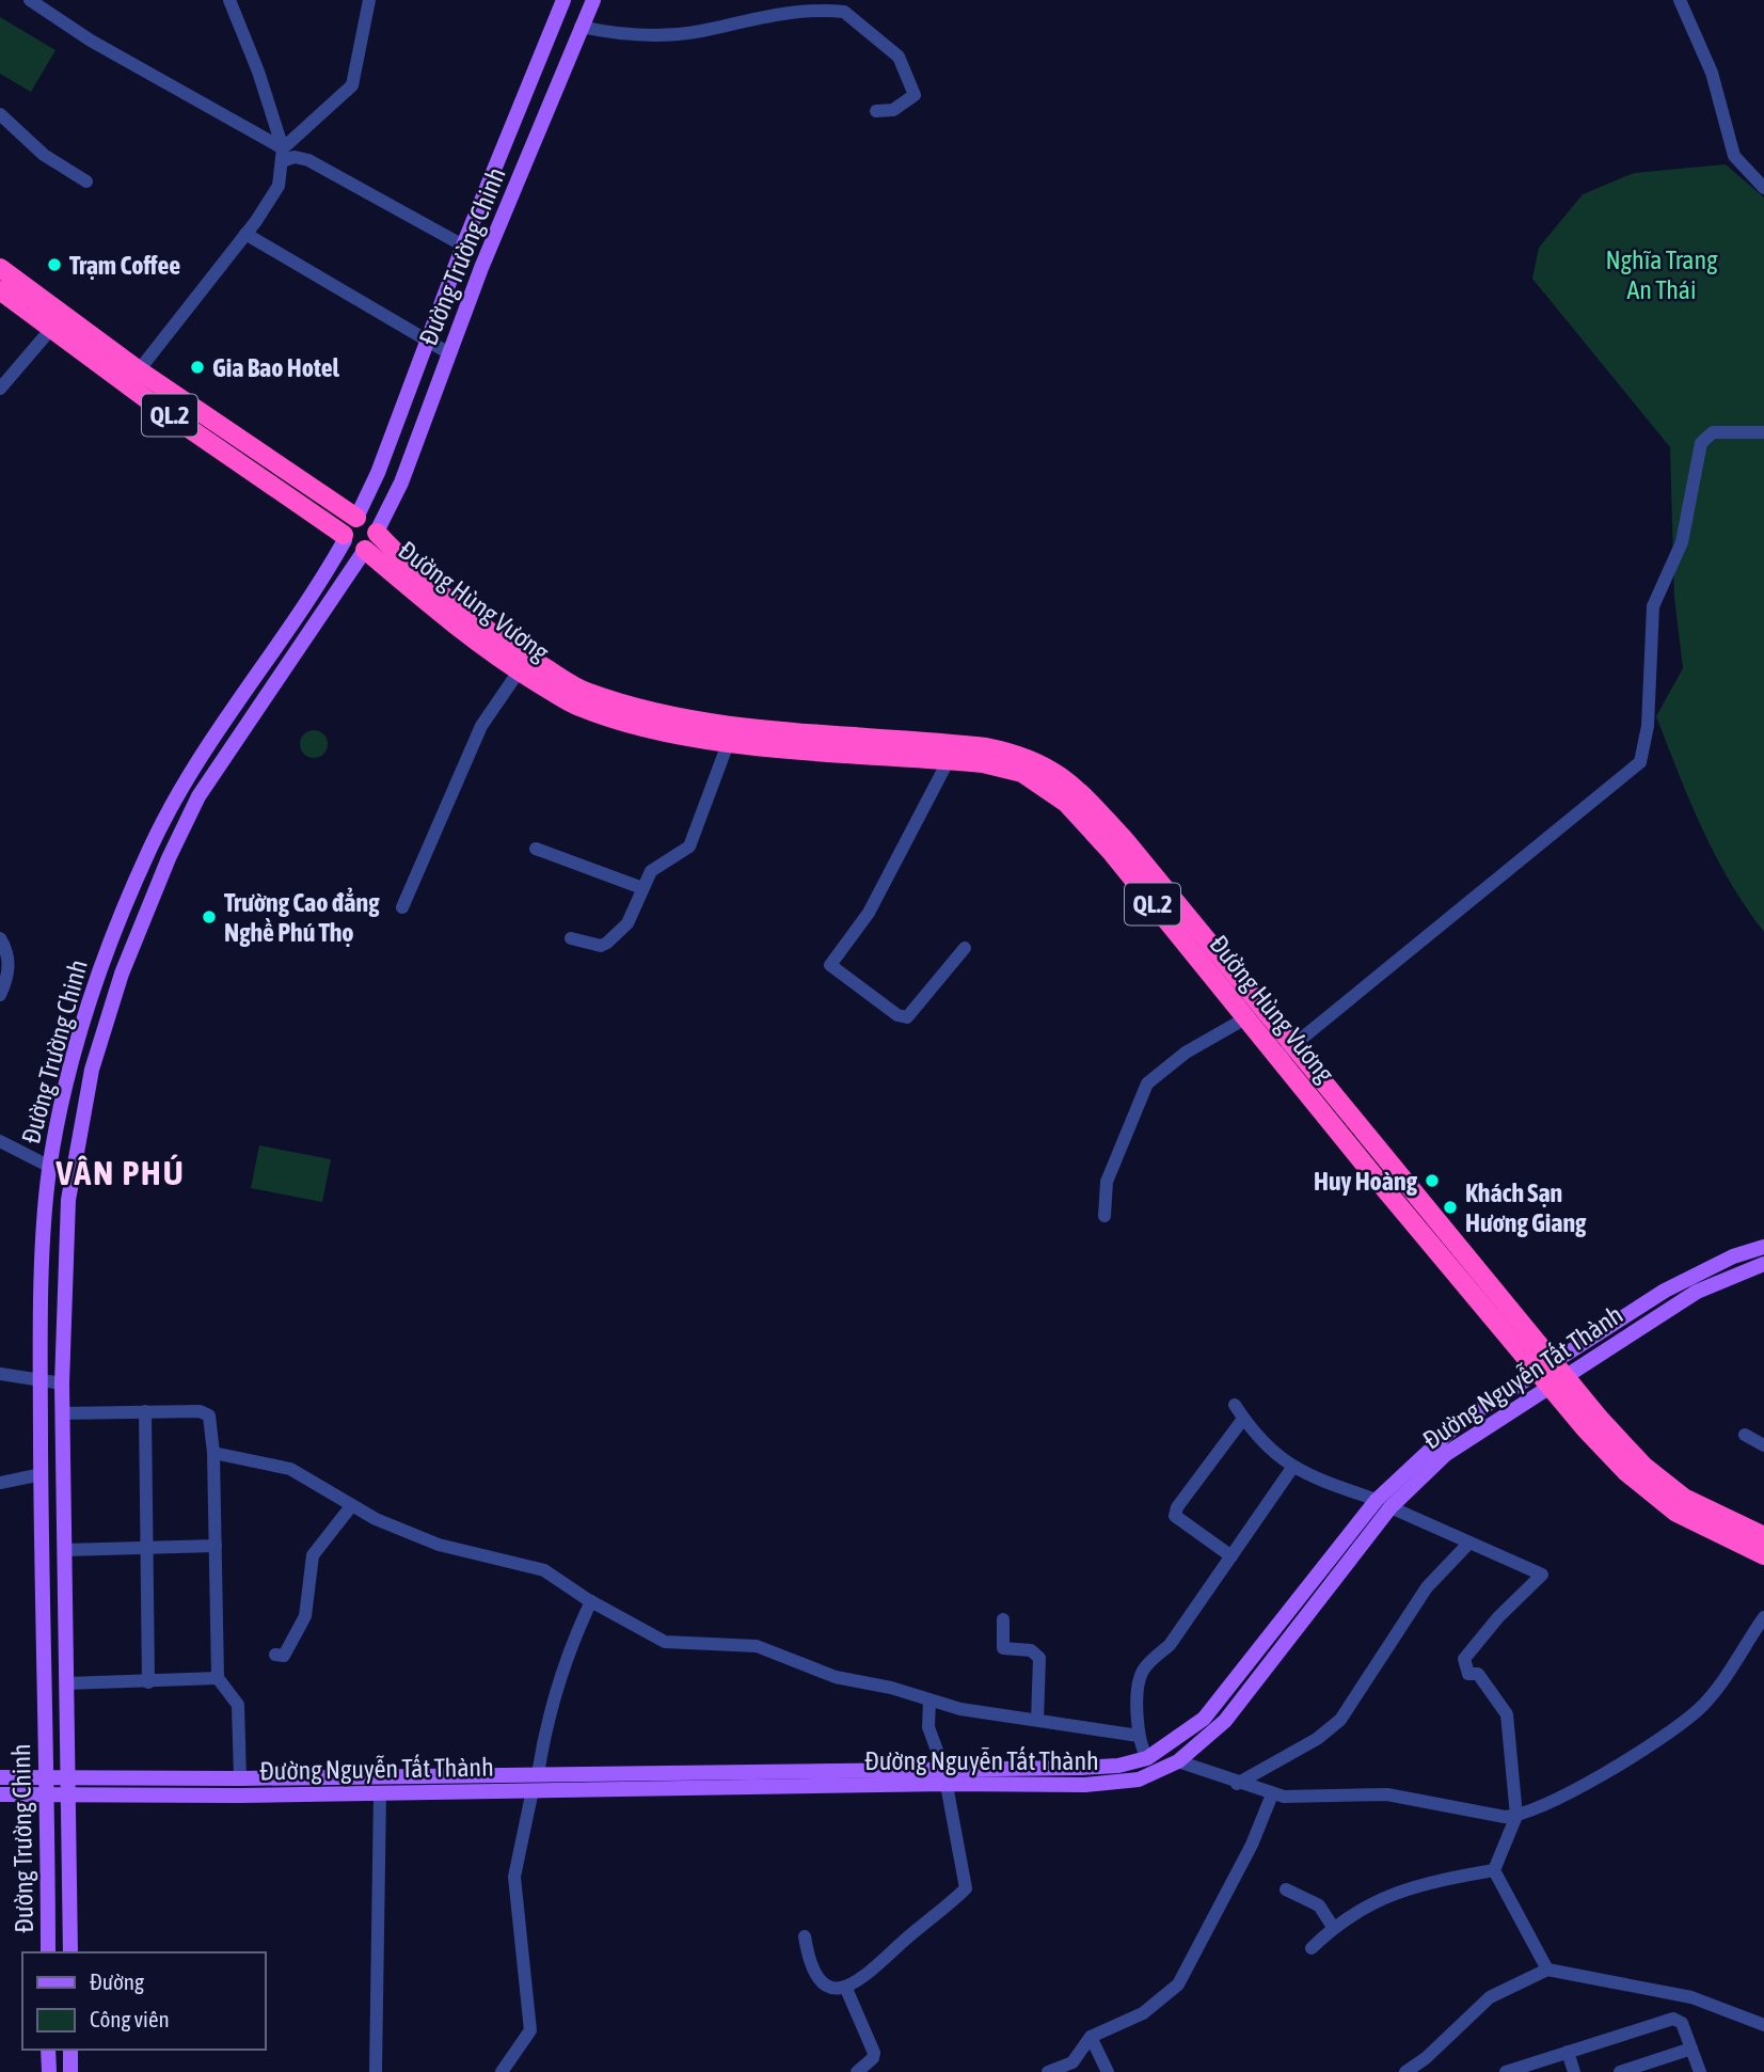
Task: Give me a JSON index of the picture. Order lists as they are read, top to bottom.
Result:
{
  "streets": {
    "highway": ["QL.2", "Đường Hùng Vương"],
    "main road": ["Đường Trường Chinh", "Đường Nguyễn Tất Thành"]
  },
  "crossings": [
    ["Đường Trường Chinh", "QL.2"],
    ["Đường Trường Chinh", "Đường Hùng Vương"],
    ["Đường Trường Chinh", "Đường Nguyễn Tất Thành"],
    ["QL.2", "Đường Hùng Vương"],
    ["Đường Hùng Vương", "Đường Nguyễn Tất Thành"]
  ],
  "districts": ["VÂN PHÚ"],
  "parks": ["Nghĩa Trang An Thái"],
  "places": [
    "Trạm Coffee",
    "Gia Bao Hotel",
    "Trường Cao đẳng Nghề Phú Thọ",
    "Huy Hoàng",
    "Khách Sạn Hương Giang"
  ],
  "legend": ["Đường", "Công viên"]
}
